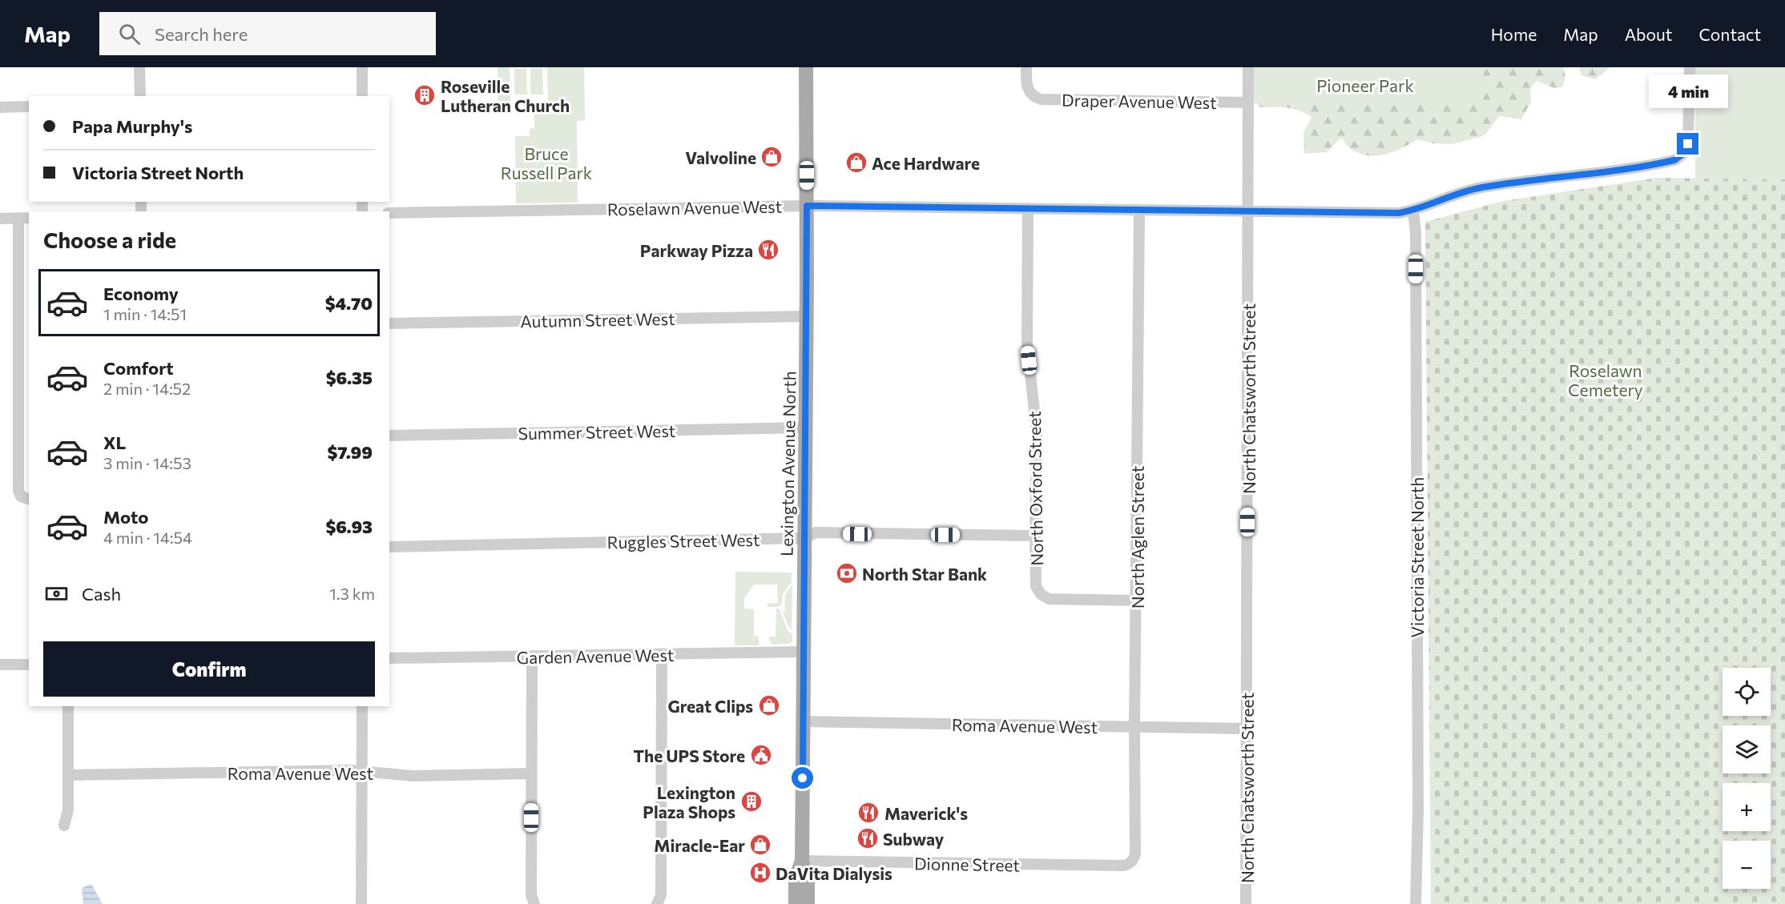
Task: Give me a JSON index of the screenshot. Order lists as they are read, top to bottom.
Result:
{
  "streets": {
    "main road": ["Lexington Avenue North"],
    "street": [
      "Draper Avenue West",
      "Roselawn Avenue West",
      "Autumn Street West",
      "North Chatsworth Street",
      "Summer Street West",
      "North Oxford Street",
      "North Aglen Street",
      "Ruggles Street West",
      "Victoria Street North",
      "Garden Avenue West",
      "Roma Avenue West",
      "Dionne Street"
    ]
  },
  "crossings": [
    ["Draper Avenue West", "North Chatsworth Street"],
    ["Roselawn Avenue West", "North Chatsworth Street"],
    ["Roselawn Avenue West", "Lexington Avenue North"],
    ["Roselawn Avenue West", "North Oxford Street"],
    ["Roselawn Avenue West", "North Aglen Street"],
    ["Roselawn Avenue West", "Victoria Street North"],
    ["Autumn Street West", "Lexington Avenue North"],
    ["North Chatsworth Street", "Roma Avenue West"],
    ["Summer Street West", "Lexington Avenue North"],
    ["Lexington Avenue North", "Ruggles Street West"],
    ["Lexington Avenue North", "Garden Avenue West"],
    ["Lexington Avenue North", "Roma Avenue West"],
    ["Lexington Avenue North", "Dionne Street"],
    ["North Oxford Street", "North Aglen Street"],
    ["North Oxford Street", "Ruggles Street West"],
    ["North Aglen Street", "Roma Avenue West"],
    ["North Aglen Street", "Dionne Street"]
  ],
  "parks": ["Pioneer Park", "Bruce Russell Park", "Roselawn Cemetery"],
  "places": {
    "building": ["Roseville Lutheran Church", "Lexington Plaza Shops"],
    "shop": [
      "Valvoline",
      "Ace Hardware",
      "Great Clips",
      "Miracle-Ear"
    ],
    "restaurant": ["Parkway Pizza", "Maverick's", "Subway"],
    "bank": ["North Star Bank"],
    "public building": ["The UPS Store"],
    "hospital": ["DaVita Dialysis"]
  },
  "page": {
    "header": "Map",
    "search": "Search here",
    "nav": [
      "Home",
      "Map",
      "About",
      "Contact"
    ],
    "bubble": "4 min",
    "banner": ["Papa Murphy's", "Victoria Street North"],
    "heading": "Choose a ride",
    "list": [
      {
        "name": "Economy",
        "note": "1 min · 14:51",
        "value": "$4.70"
      },
      {
        "name": "Comfort",
        "note": "2 min · 14:52",
        "value": "$6.35"
      },
      {
        "name": "XL",
        "note": "3 min · 14:53",
        "value": "$7.99"
      },
      {
        "name": "Moto",
        "note": "4 min · 14:54",
        "value": "$6.93"
      }
    ],
    "pay": ["Cash", "1.3 km"],
    "buttons": "Confirm",
    "map_buttons": ["+", "−"]
  }
}
